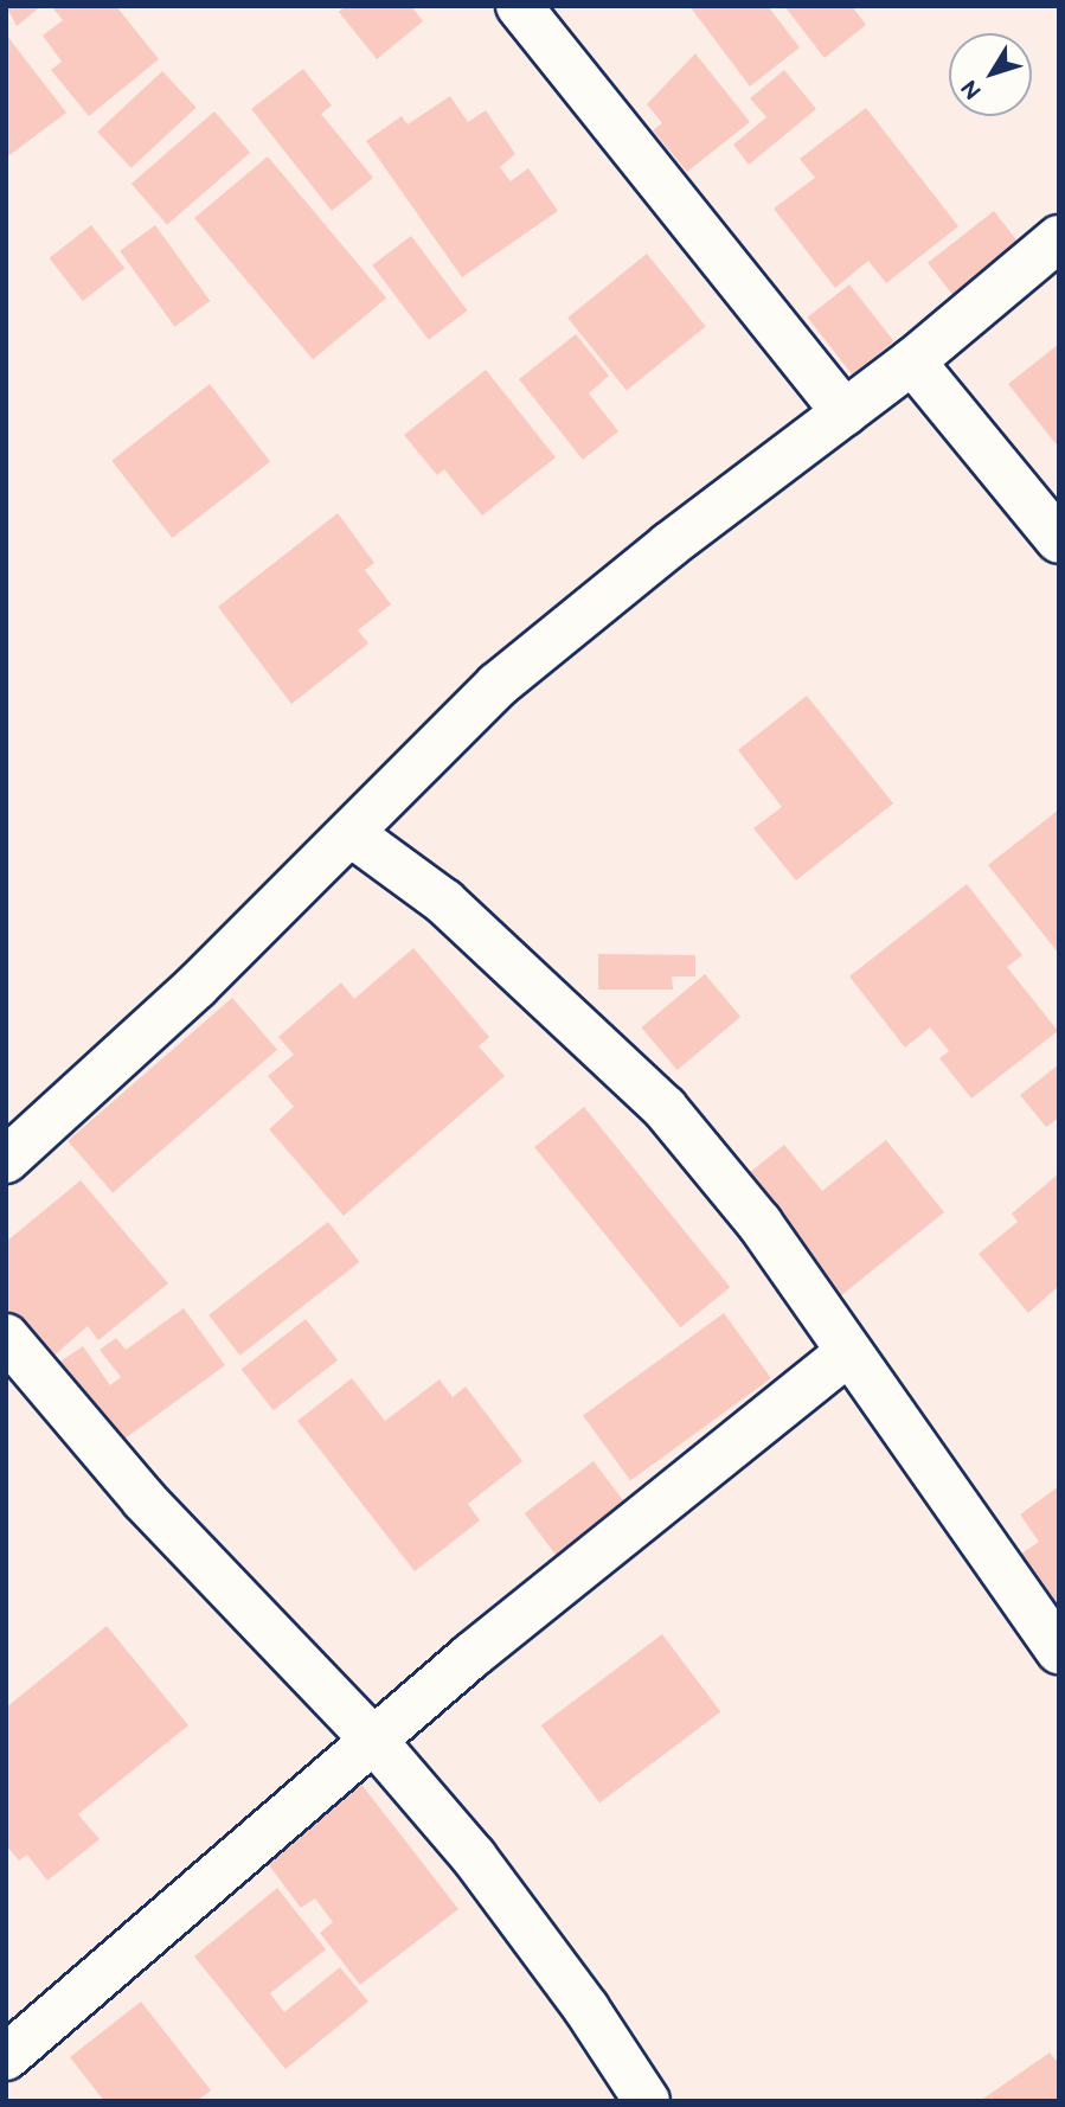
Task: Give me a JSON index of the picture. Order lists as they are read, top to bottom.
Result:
{
  "north": "bottom left"
}
